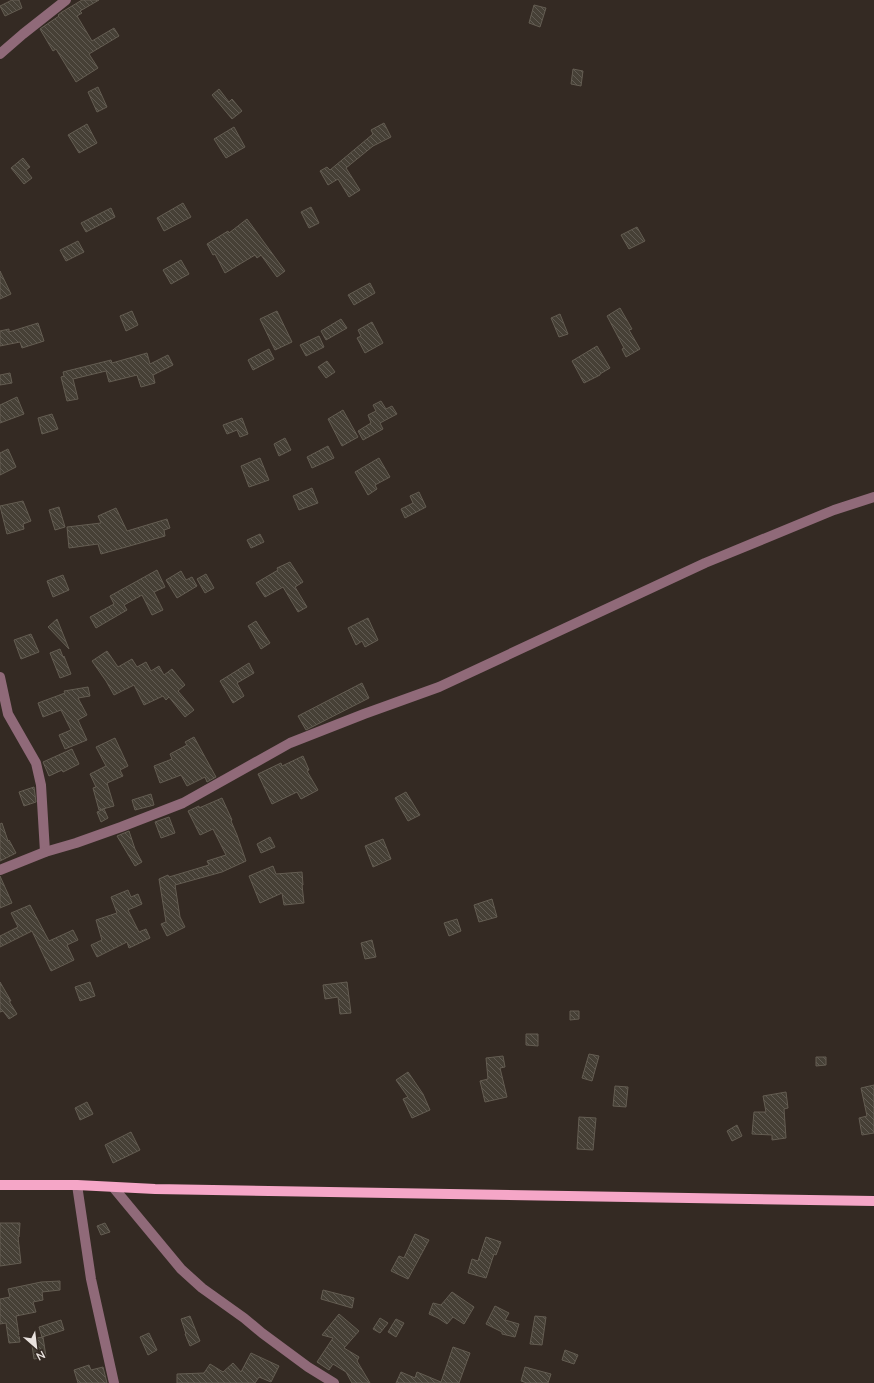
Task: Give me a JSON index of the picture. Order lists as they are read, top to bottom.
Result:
{
  "north": "bottom right"
}
